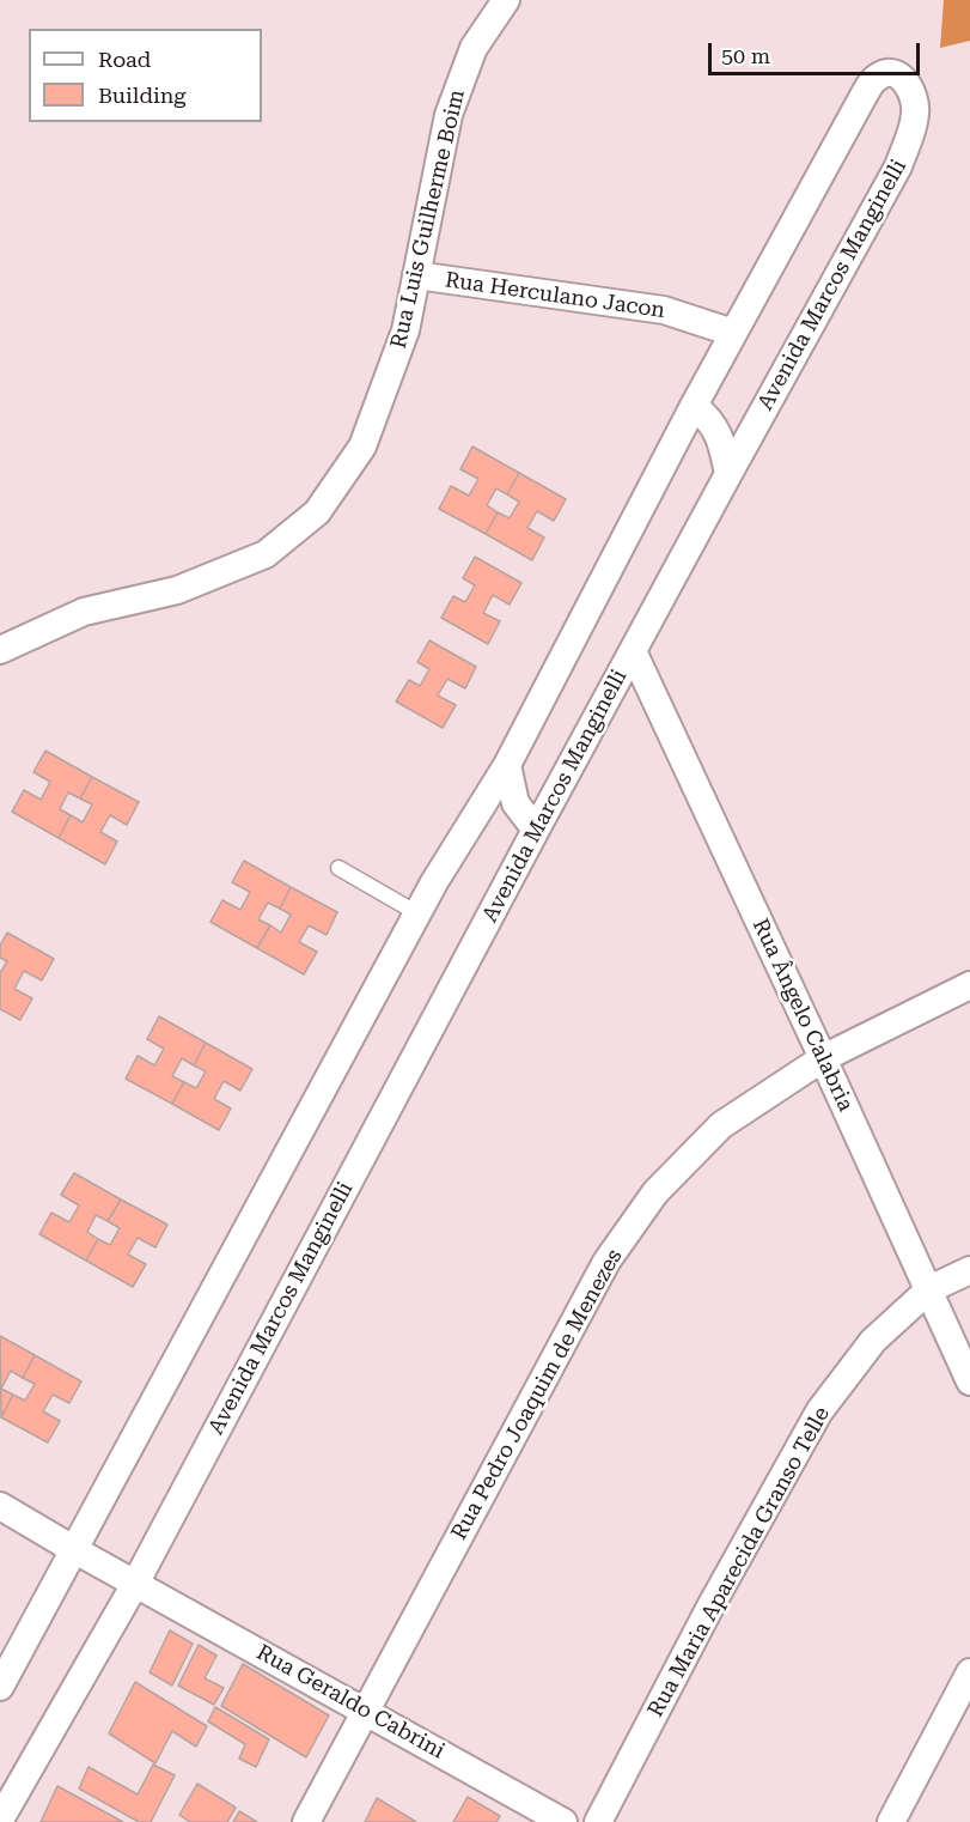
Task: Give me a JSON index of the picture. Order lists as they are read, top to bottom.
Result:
{
  "streets": {
    "street": [
      "Rua Luis Guilherme Boim",
      "Avenida Marcos Manginelli",
      "Rua Herculano Jacon",
      "Rua Ângelo Calabria",
      "Rua Pedro Joaquim de Menezes",
      "Rua Maria Aparecida Granso Telle",
      "Rua Geraldo Cabrini"
    ]
  },
  "crossings": [
    ["Rua Luis Guilherme Boim", "Rua Herculano Jacon"],
    ["Avenida Marcos Manginelli", "Rua Herculano Jacon"],
    ["Avenida Marcos Manginelli", "Rua Ângelo Calabria"],
    ["Avenida Marcos Manginelli", "Rua Geraldo Cabrini"],
    ["Rua Ângelo Calabria", "Rua Pedro Joaquim de Menezes"],
    ["Rua Ângelo Calabria", "Rua Maria Aparecida Granso Telle"],
    ["Rua Pedro Joaquim de Menezes", "Rua Geraldo Cabrini"]
  ],
  "legend": ["Road", "Building"],
  "scale_bar": "50 m"
}
